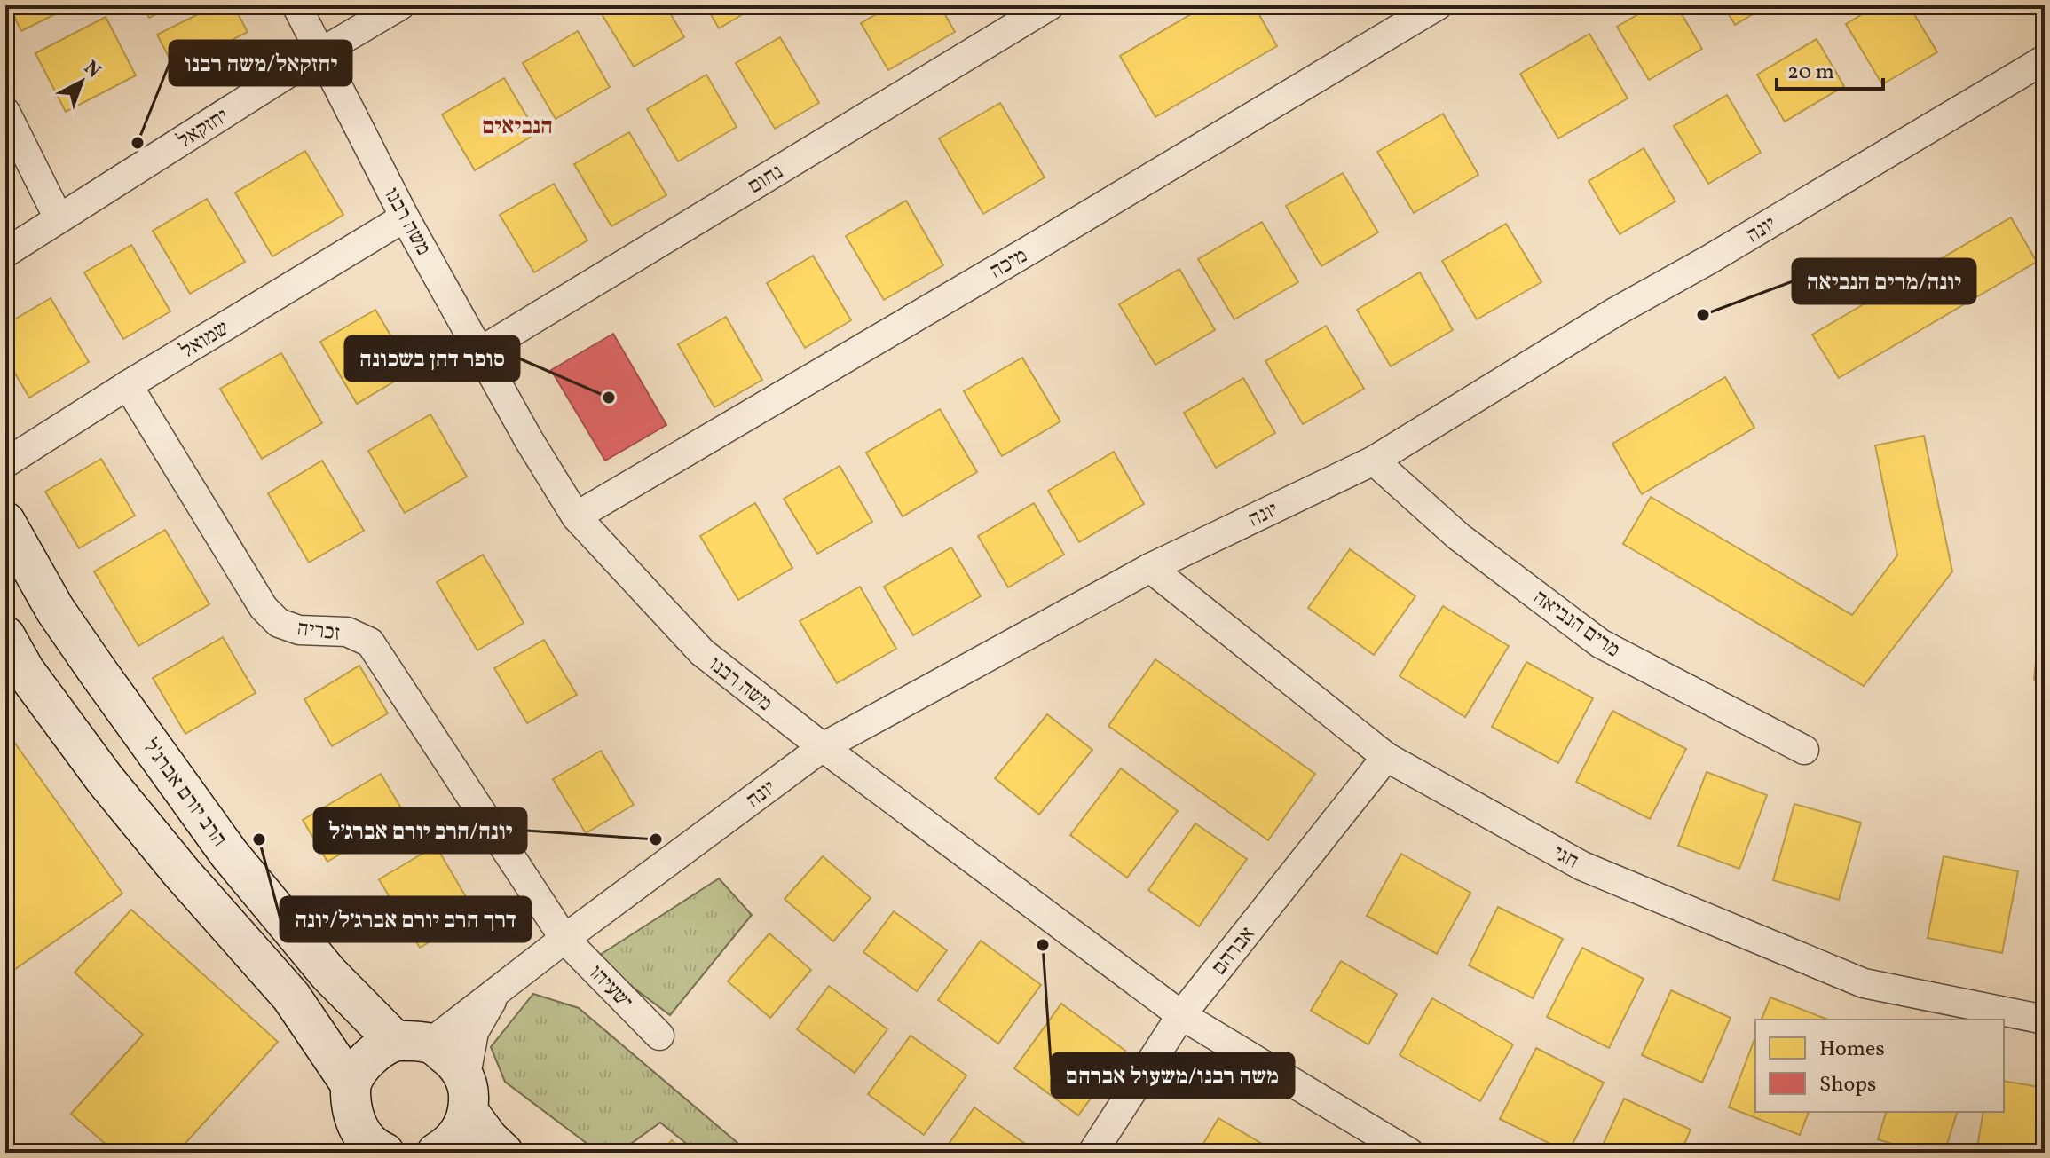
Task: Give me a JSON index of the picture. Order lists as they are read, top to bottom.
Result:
{
  "streets": {
    "street": [
      "יחזקאל",
      "נחום",
      "משה רבנו",
      "יונה",
      "מיכה",
      "שמואל",
      "מרים הנביאה",
      "זכריה",
      "הרב יורם אברג'ל",
      "חגי",
      "אברהם",
      "ישעיהו"
    ]
  },
  "crossings": [
    ["יחזקאל", "משה רבנו"],
    ["נחום", "משה רבנו"],
    ["משה רבנו", "יונה"],
    ["משה רבנו", "מיכה"],
    ["משה רבנו", "שמואל"],
    ["משה רבנו", "אברהם"],
    ["יונה", "מרים הנביאה"],
    ["יונה", "זכריה"],
    ["יונה", "הרב יורם אברג'ל"],
    ["יונה", "חגי"],
    ["יונה", "ישעיהו"],
    ["שמואל", "זכריה"],
    ["זכריה", "ישעיהו"],
    ["חגי", "אברהם"]
  ],
  "districts": ["הנביאים"],
  "places": [
    "יחזקאל/משה רבנו",
    "יונה/מרים הנביאה",
    "סופר דהן בשכונה",
    "דרך הרב יורם אברג׳ל/יונה",
    "יונה/הרב יורם אברג׳ל",
    "משה רבנו/משעול אברהם"
  ],
  "legend": ["Homes", "Shops"],
  "scale_bar": "20 m",
  "north": "top right"
}
